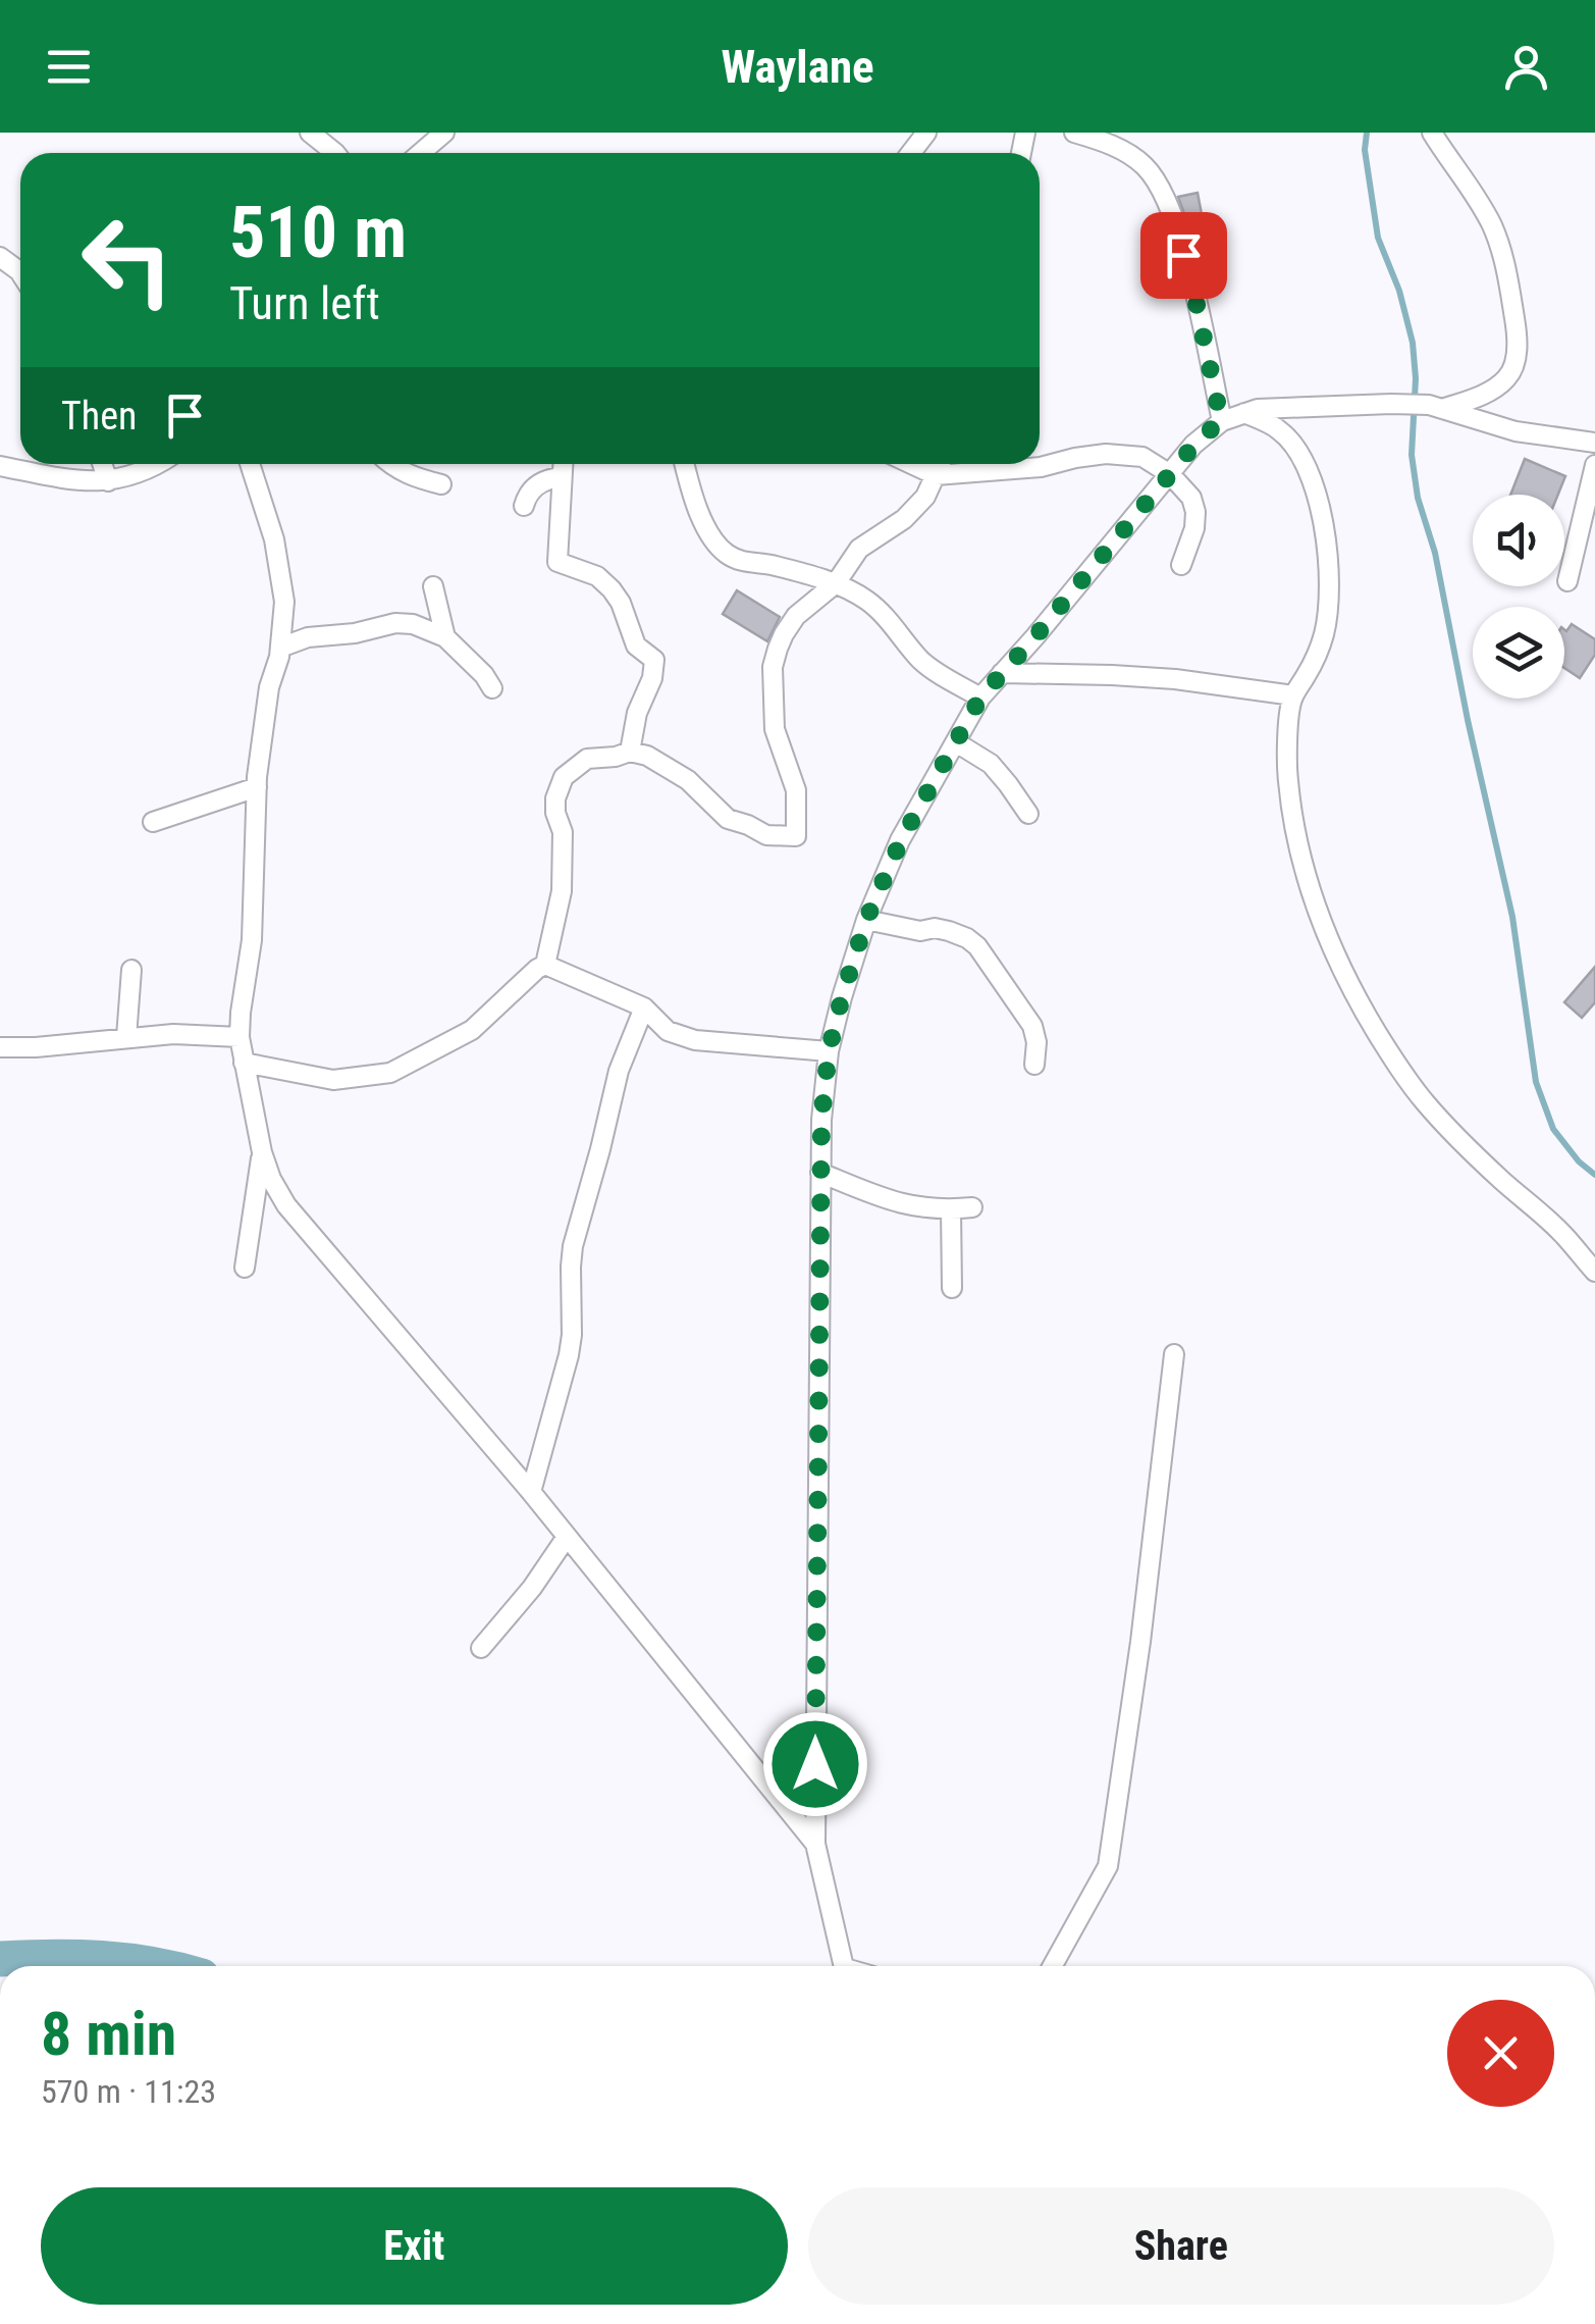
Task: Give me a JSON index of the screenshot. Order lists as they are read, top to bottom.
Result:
{
  "page": {
    "header": "Waylane",
    "turn": ["510 m", "Turn left"],
    "then": "Then",
    "heading": ["8 min", "570 m · 11:23"],
    "buttons": ["Exit", "Share"]
  }
}
